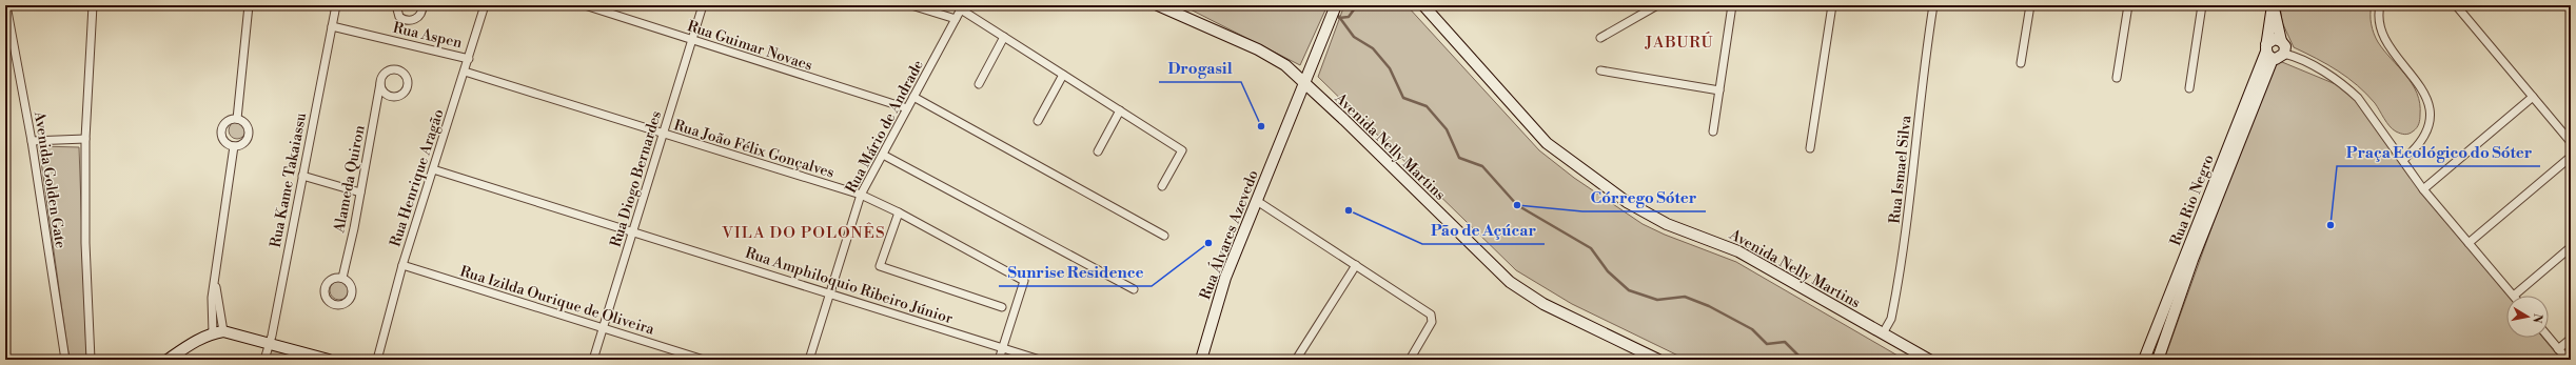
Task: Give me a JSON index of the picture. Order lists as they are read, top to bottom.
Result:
{
  "streets": {
    "main road": ["Avenida Nelly Martins", "Rua Rio Negro", "Rua Álvares Azevedo"],
    "street": [
      "Rua Aspen",
      "Rua Guimar Novaes",
      "Rua Mário de Andrade",
      "Rua João Félix Gonçalves",
      "Rua Ismael Silva",
      "Rua Henrique Aragão",
      "Alameda Quiron",
      "Rua Diogo Bernardes",
      "Avenida Golden Gate",
      "Rua Kame Takaiassu",
      "Rua Amphiloquio Ribeiro Júnior",
      "Rua Izilda Ourique de Oliveira"
    ]
  },
  "crossings": [
    ["Rua Aspen", "Rua Henrique Aragão"],
    ["Rua Aspen", "Rua Kame Takaiassu"],
    ["Rua Guimar Novaes", "Rua Mário de Andrade"],
    ["Rua Guimar Novaes", "Rua Diogo Bernardes"],
    ["Rua Mário de Andrade", "Rua João Félix Gonçalves"],
    ["Rua Mário de Andrade", "Rua Amphiloquio Ribeiro Júnior"],
    ["Avenida Nelly Martins", "Rua Ismael Silva"],
    ["Avenida Nelly Martins", "Rua Álvares Azevedo"],
    ["Rua João Félix Gonçalves", "Rua Henrique Aragão"],
    ["Rua João Félix Gonçalves", "Rua Diogo Bernardes"],
    ["Rua João Félix Gonçalves", "Rua Amphiloquio Ribeiro Júnior"],
    ["Rua Henrique Aragão", "Rua Amphiloquio Ribeiro Júnior"],
    ["Rua Henrique Aragão", "Rua Izilda Ourique de Oliveira"],
    ["Rua Diogo Bernardes", "Rua Amphiloquio Ribeiro Júnior"],
    ["Rua Diogo Bernardes", "Rua Izilda Ourique de Oliveira"]
  ],
  "districts": ["JABURÚ", "VILA DO POLONÊS"],
  "places": [
    "Drogasil",
    "Córrego Sóter",
    "Pão de Açúcar",
    "Praça Ecológico do Sóter",
    "Sunrise Residence"
  ],
  "north": "right"
}
